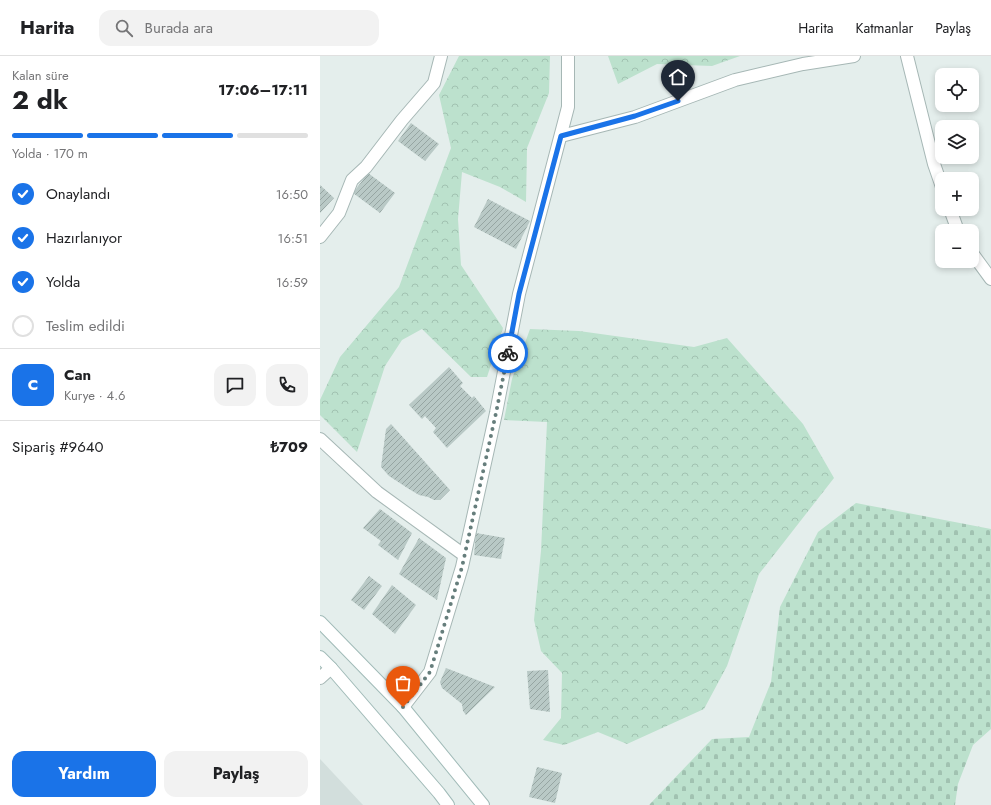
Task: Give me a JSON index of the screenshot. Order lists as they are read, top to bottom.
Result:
{
  "page": {
    "header": "Harita",
    "search": "Burada ara",
    "nav": ["Harita", "Katmanlar", "Paylaş"],
    "heading": ["2 dk", "Kalan süre", "17:06–17:11"],
    "panel": [
      "Can",
      "Kurye · 4.6",
      "Sipariş #9640",
      "₺709"
    ],
    "map_buttons": ["+", "−"],
    "bar": "Yolda · 170 m",
    "list": [
      ["Onaylandı", "16:50"],
      ["Hazırlanıyor", "16:51"],
      ["Yolda", "16:59"],
      "Teslim edildi"
    ],
    "round": "C",
    "buttons": ["Yardım", "Paylaş"]
  }
}
